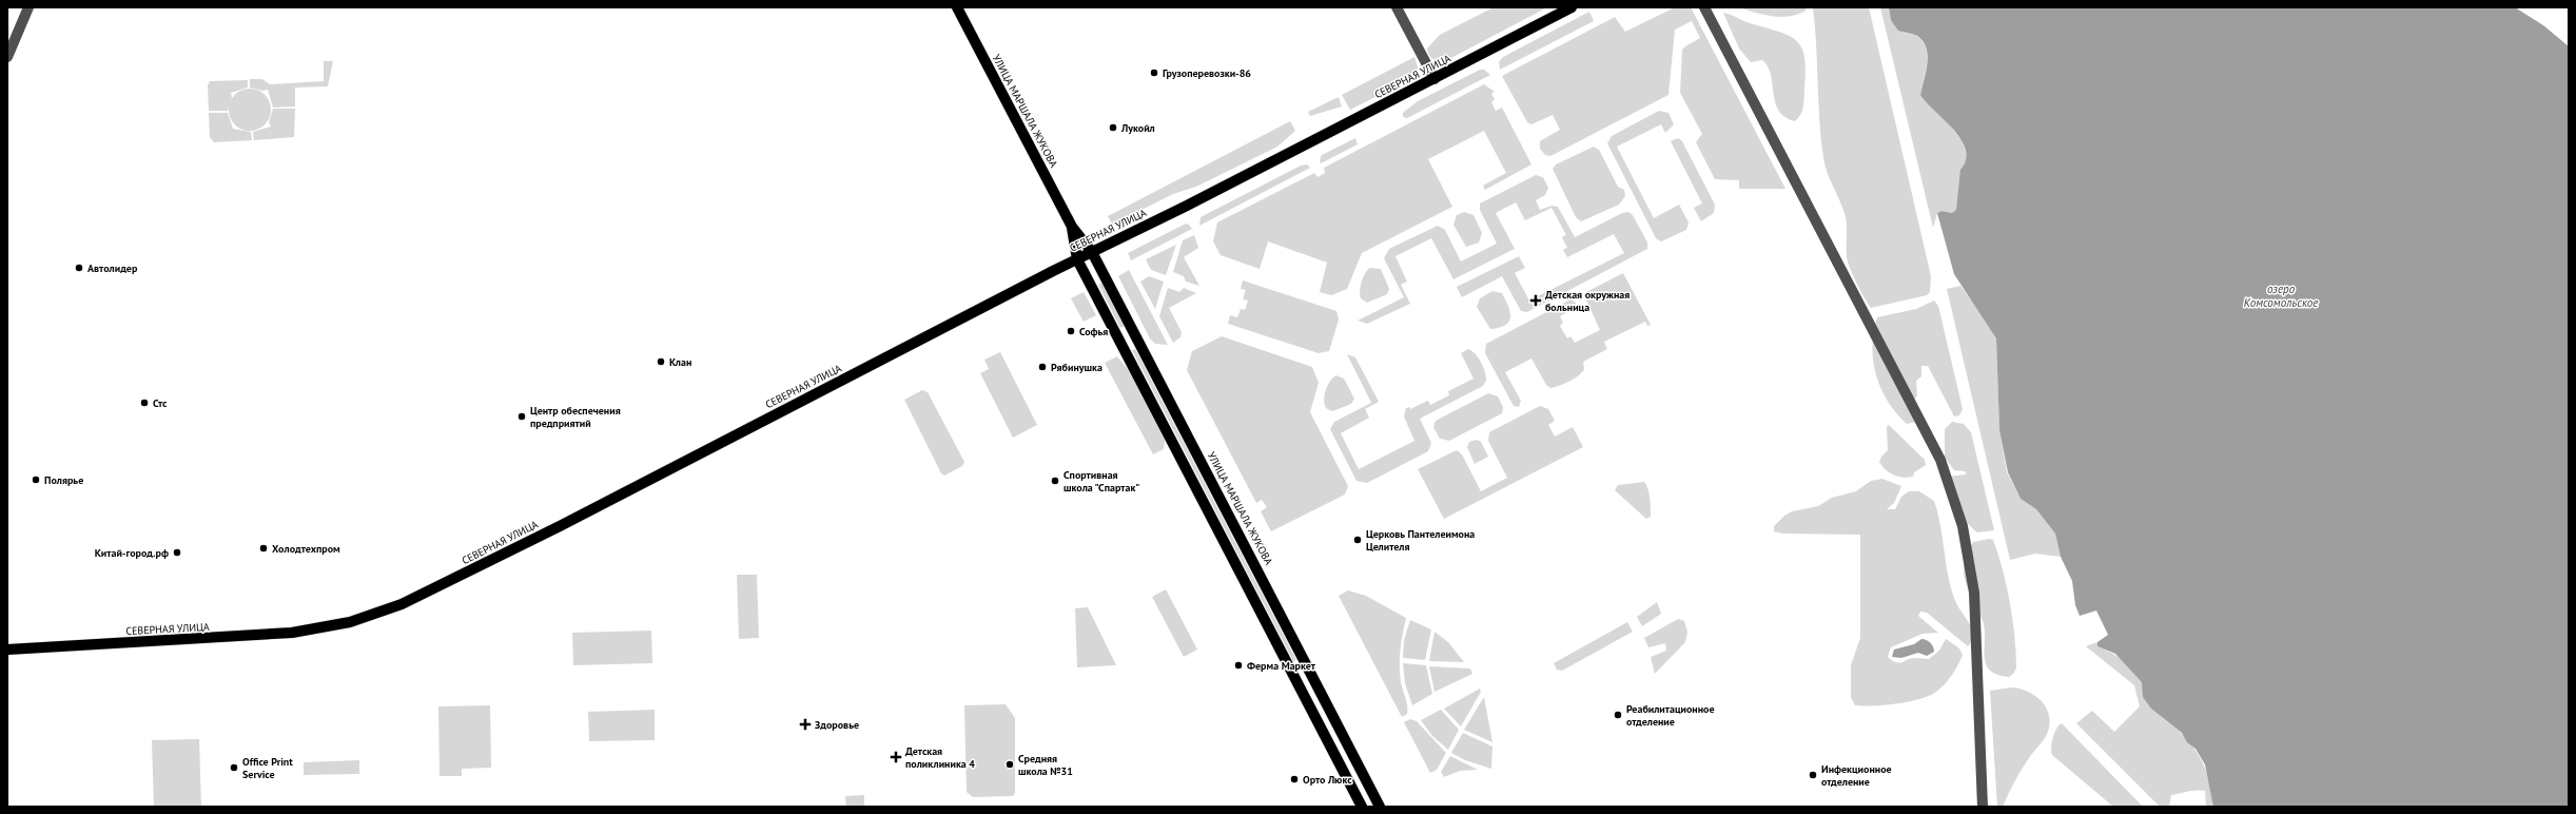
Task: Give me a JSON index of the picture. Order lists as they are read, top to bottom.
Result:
{
  "streets": {
    "main road": ["СЕВЕРНАЯ УЛИЦА", "УЛИЦА МАРШАЛА ЖУКОВА"]
  },
  "crossings": [
    ["СЕВЕРНАЯ УЛИЦА", "УЛИЦА МАРШАЛА ЖУКОВА"]
  ],
  "water": ["озеро Комсомольское"],
  "places": {
    "other": [
      "Грузоперевозки-86",
      "Лукойл",
      "Автолидер",
      "Софья",
      "Клан",
      "Рябинушка",
      "Стс",
      "Центр обеспечения предприятий",
      "Полярье",
      "Спортивная школа \"Спартак\"",
      "Церковь Пантелеимона Целителя",
      "Холодтехпром",
      "Китай-город.рф",
      "Ферма Маркет",
      "Реабилитационное отделение",
      "Средняя школа №31",
      "Office Print Service",
      "Инфекционное отделение",
      "Орто Люкс"
    ],
    "health": ["Детская окружная больница", "Здоровье", "Детская поликлиника 4"]
  }
}
